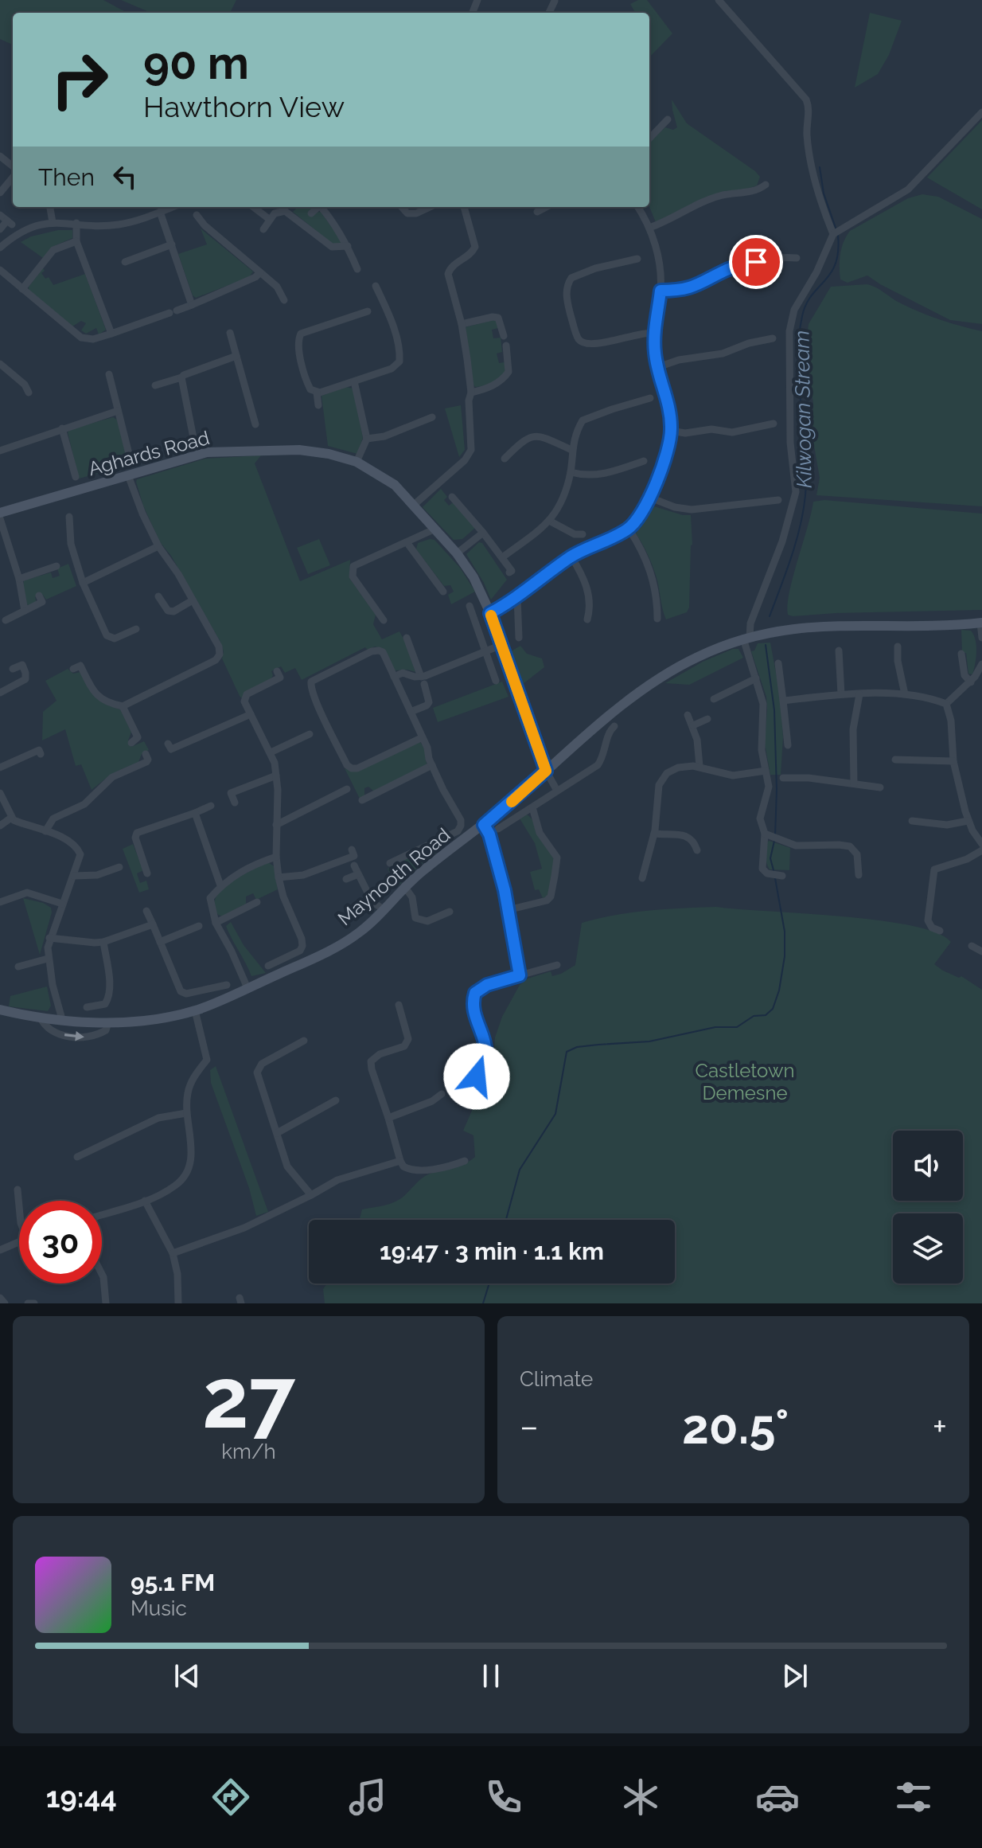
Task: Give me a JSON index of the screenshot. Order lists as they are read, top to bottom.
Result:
{
  "streets": {
    "main road": ["Aghards Road", "Maynooth Road"]
  },
  "crossings": [
    ["Aghards Road", "Maynooth Road"]
  ],
  "water": ["Kilwogan Stream"],
  "parks": ["Castletown Demesne"],
  "page": {
    "turn": ["90 m", "Hawthorn View"],
    "then": "Then",
    "limit": "30",
    "trip": "19:47 · 3 min · 1.1 km",
    "tile": [
      ["27", "km/h"],
      "Climate"
    ],
    "heat": ["−", "20.5°", "+"],
    "song": ["95.1 FM", "Music"],
    "tabs": "19:44"
  }
}
